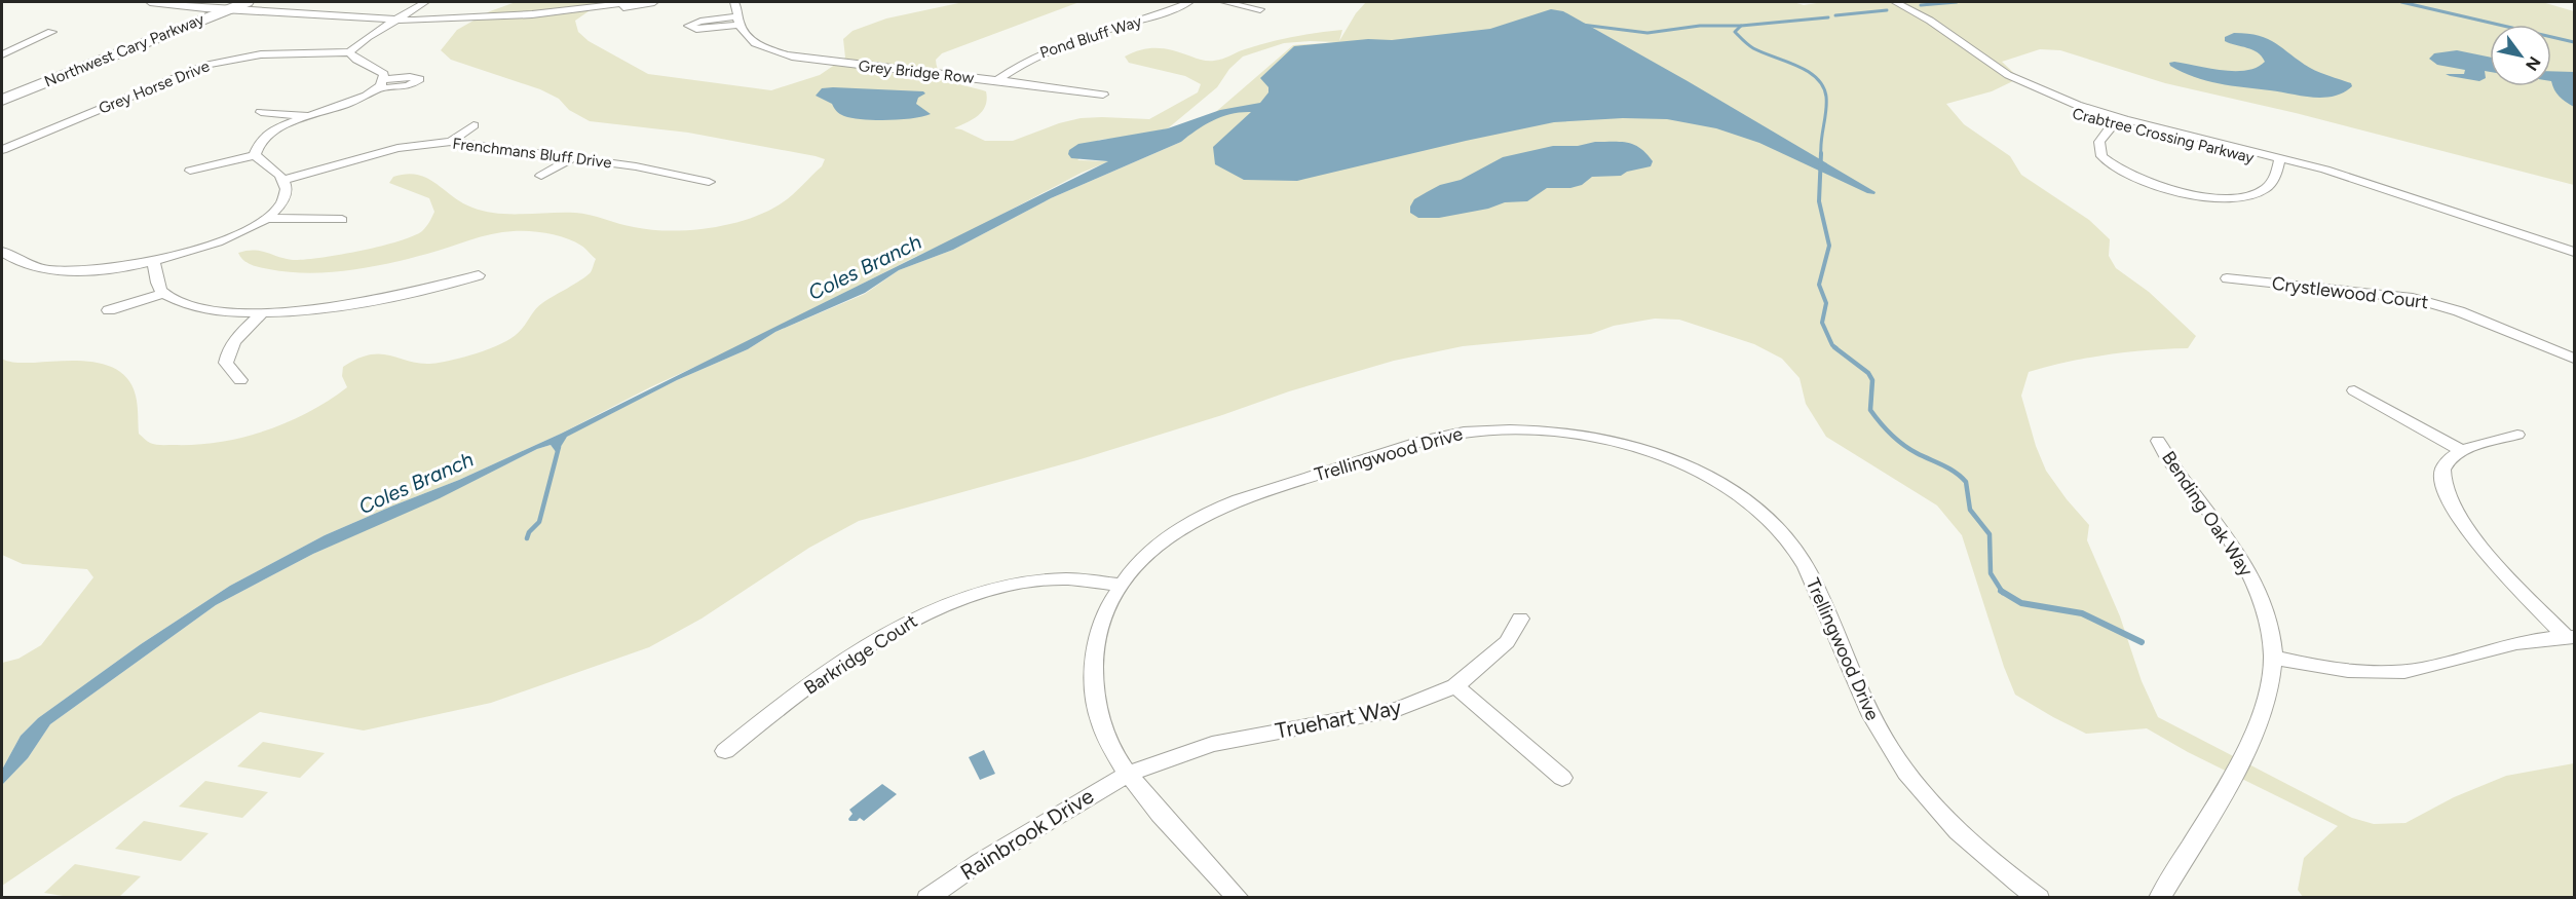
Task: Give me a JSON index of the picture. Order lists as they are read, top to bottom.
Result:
{
  "streets": {
    "main road": ["Northwest Cary Parkway"],
    "street": [
      "Pond Bluff Way",
      "Grey Bridge Row",
      "Grey Horse Drive",
      "Crabtree Crossing Parkway",
      "Frenchmans Bluff Drive",
      "Crystlewood Court",
      "Trellingwood Drive",
      "Bending Oak Way",
      "Barkridge Court",
      "Truehart Way",
      "Rainbrook Drive"
    ]
  },
  "crossings": [
    ["Pond Bluff Way", "Grey Bridge Row"],
    ["Trellingwood Drive", "Barkridge Court"],
    ["Trellingwood Drive", "Truehart Way"],
    ["Trellingwood Drive", "Rainbrook Drive"],
    ["Truehart Way", "Rainbrook Drive"]
  ],
  "water": ["Coles Branch"],
  "north": "bottom right"
}
